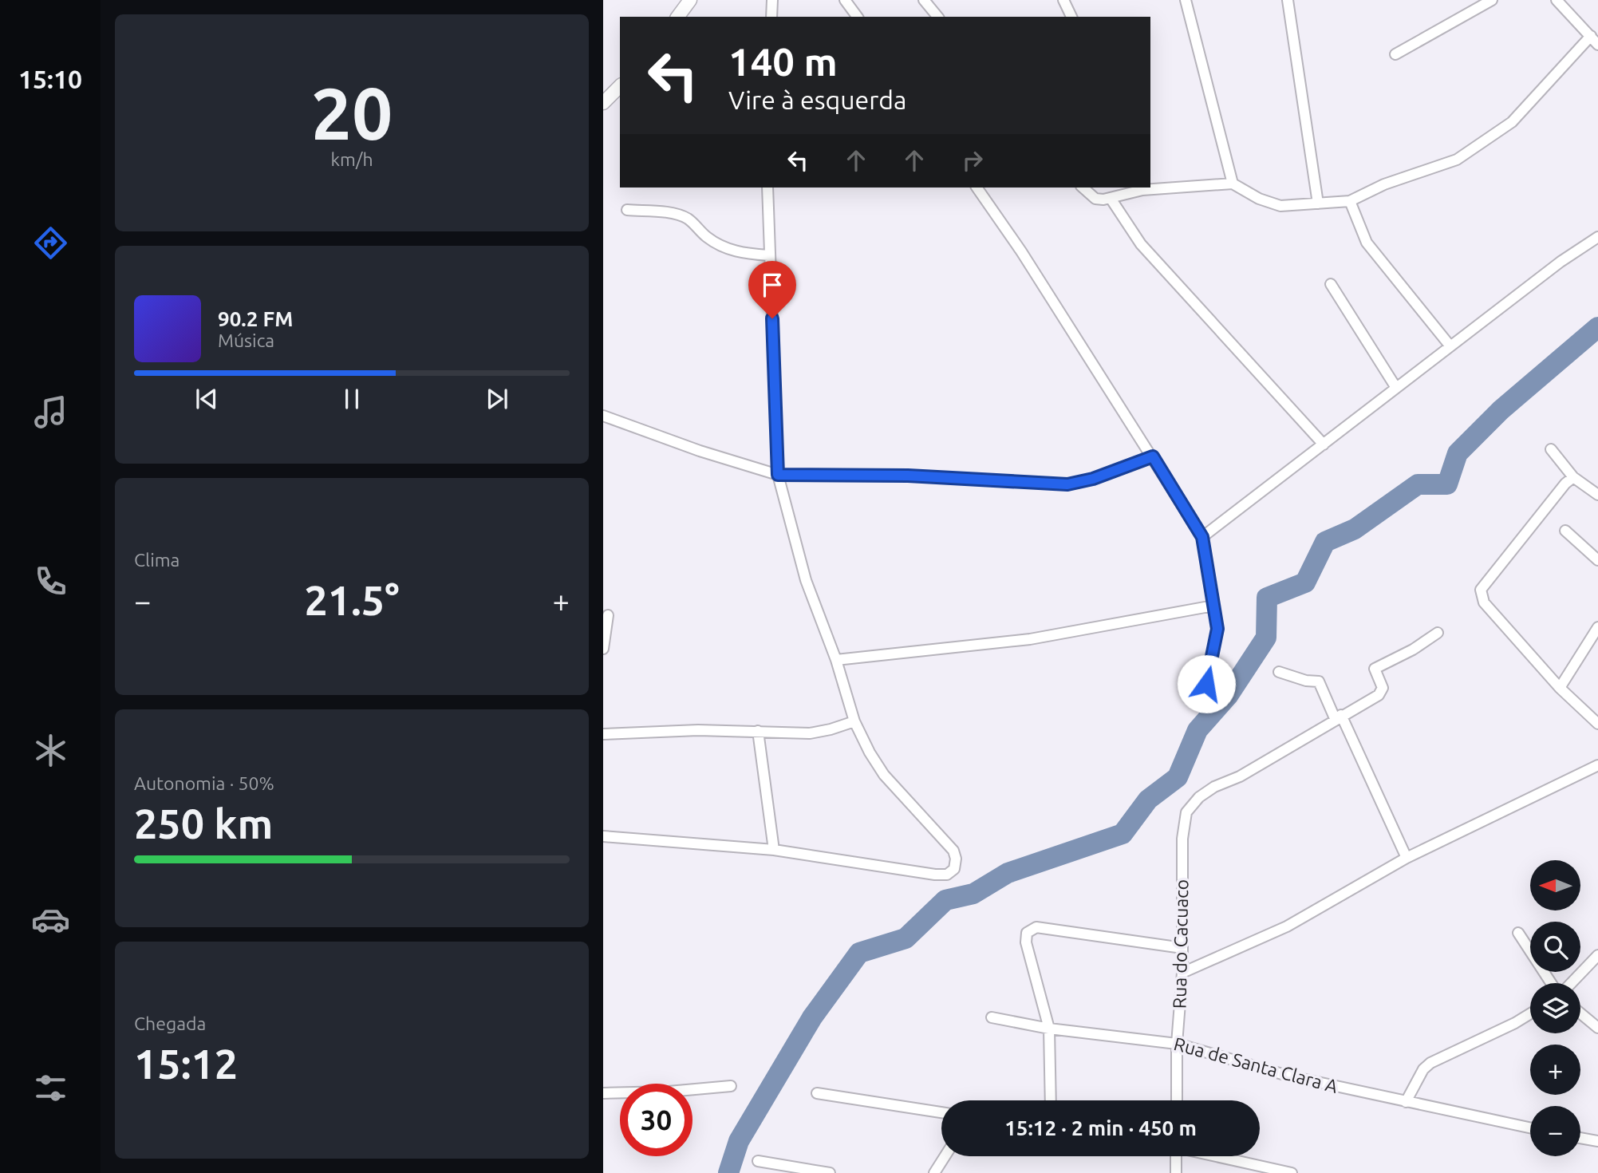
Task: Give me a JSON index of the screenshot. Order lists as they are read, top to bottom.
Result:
{
  "streets": {
    "street": ["Rua do Cacuaco", "Rua de Santa Clara A"]
  },
  "crossings": [
    ["Rua do Cacuaco", "Rua de Santa Clara A"]
  ],
  "north": "left",
  "page": {
    "tabs": "15:10",
    "tile": [
      ["20", "km/h"],
      "Clima",
      ["Autonomia · 50%", "250 km"],
      ["Chegada", "15:12"]
    ],
    "turn": ["140 m", "Vire à esquerda"],
    "song": ["90.2 FM", "Música"],
    "heat": ["−", "21.5°", "+"],
    "map_buttons": ["+", "−"],
    "limit": "30",
    "trip": "15:12 · 2 min · 450 m"
  }
}
